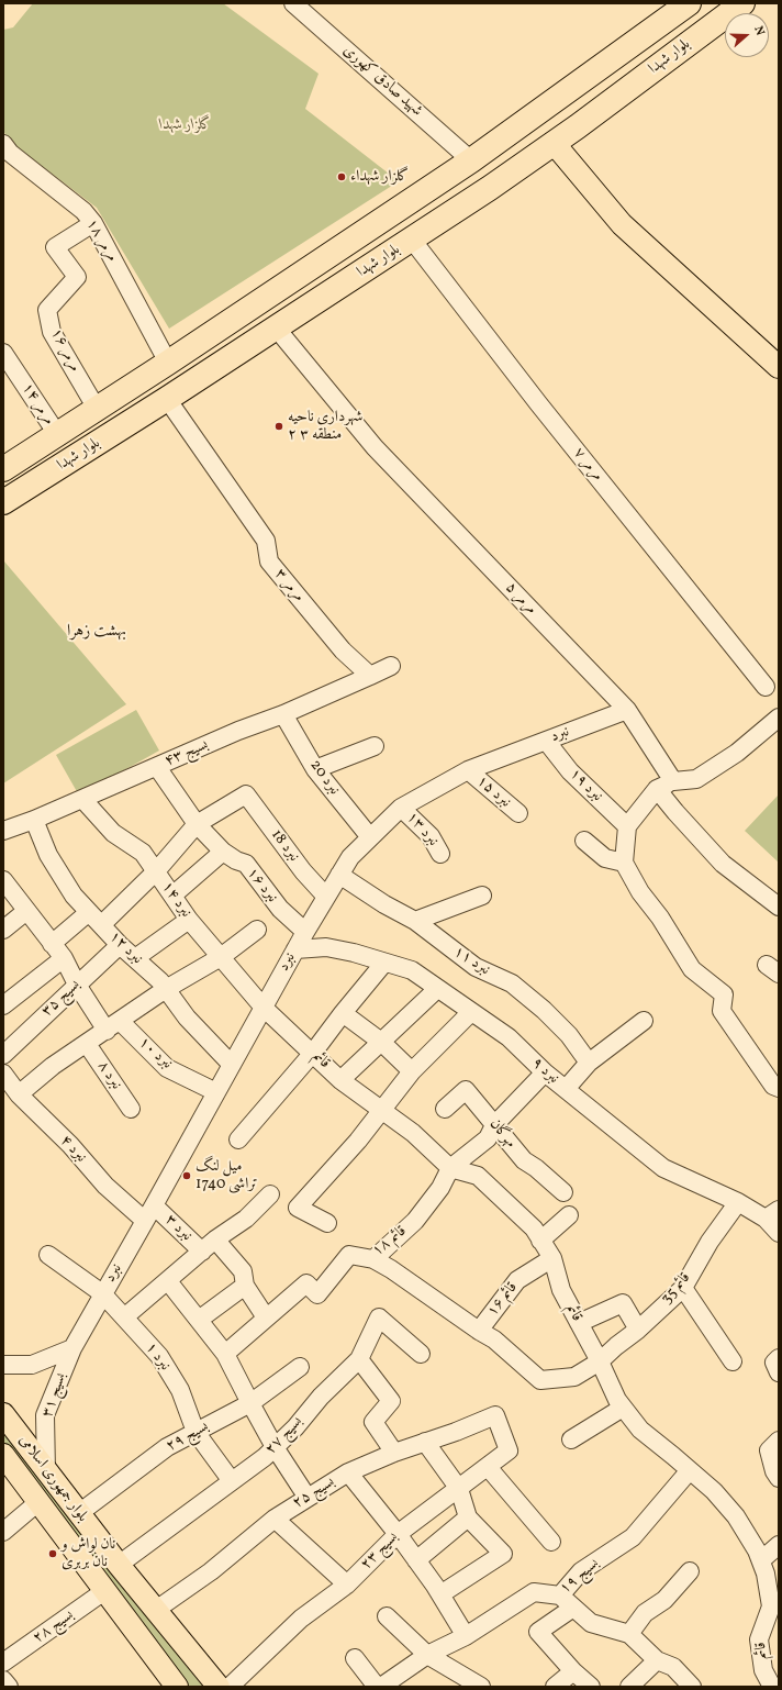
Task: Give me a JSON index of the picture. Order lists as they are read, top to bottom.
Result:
{
  "streets": {
    "highway": ["بلوار شهدا"],
    "main road": ["بلوار جمهوری اسلامی"],
    "street": [
      "شهید صادق کهوری",
      "مرمر ۱۸",
      "مرمر ۱۶",
      "مرمر ۱۴",
      "مرمر ۷",
      "مرمر ۳",
      "مرمر ۵",
      "نبرد",
      "بسیج ۴۳",
      "نبرد 20",
      "نبرد ۱۹",
      "نبرد ۱۵",
      "نبرد ۱۳",
      "نبرد 18",
      "نبرد ۱۶",
      "نبرد ۱۴",
      "نبرد ۱۲",
      "نبرد ۱۱",
      "بسیج ۳۵",
      "نبرد ۱۰",
      "قائم",
      "نبرد ۹",
      "نبرد ۸",
      "مهرگان",
      "نبرد ۴",
      "نبرد ۳",
      "قائم ۱۸",
      "قائم 35",
      "قائم ۱۶",
      "نبرد ۱",
      "بسیج ۳۱",
      "بسیج ۲۷",
      "بسیج ۲۹",
      "بسیج ۲۵",
      "بسیج ۲۳",
      "بسیج ۱۹",
      "بسیج ۲۸"
    ]
  },
  "crossings": [
    ["بلوار شهدا", "شهید صادق کهوری"],
    ["بلوار شهدا", "مرمر ۱۸"],
    ["بلوار شهدا", "مرمر ۱۶"],
    ["بلوار شهدا", "مرمر ۱۴"],
    ["بلوار شهدا", "مرمر ۷"],
    ["بلوار شهدا", "مرمر ۳"],
    ["بلوار شهدا", "مرمر ۵"],
    ["مرمر ۱۸", "مرمر ۱۶"],
    ["مرمر ۳", "بسیج ۴۳"],
    ["مرمر ۵", "نبرد"],
    ["نبرد", "نبرد 20"],
    ["نبرد", "نبرد ۱۹"],
    ["نبرد", "نبرد ۱۵"],
    ["نبرد", "نبرد ۱۳"],
    ["نبرد", "نبرد 18"],
    ["نبرد", "نبرد ۱۶"],
    ["نبرد", "نبرد ۱۴"],
    ["نبرد", "نبرد ۱۲"],
    ["نبرد", "نبرد ۱۱"],
    ["نبرد", "نبرد ۱۰"],
    ["نبرد", "قائم"],
    ["نبرد", "نبرد ۹"],
    ["نبرد", "نبرد ۴"],
    ["نبرد", "نبرد ۳"],
    ["نبرد", "نبرد ۱"],
    ["نبرد", "بسیج ۳۱"],
    ["بسیج ۴۳", "نبرد 20"],
    ["بسیج ۴۳", "نبرد ۱۶"],
    ["بسیج ۴۳", "نبرد ۱۴"],
    ["بسیج ۴۳", "نبرد ۱۲"],
    ["نبرد 18", "نبرد ۱۶"],
    ["نبرد ۱۴", "قائم"],
    ["نبرد ۱۲", "بسیج ۳۵"],
    ["بسیج ۳۵", "نبرد ۱۰"],
    ["قائم", "قائم ۱۸"],
    ["قائم", "قائم 35"],
    ["قائم", "قائم ۱۶"],
    ["قائم", "بسیج ۱۹"],
    ["نبرد ۹", "قائم 35"],
    ["نبرد ۱", "بسیج ۲۷"],
    ["نبرد ۱", "بسیج ۲۹"],
    ["بسیج ۳۱", "بلوار جمهوری اسلامی"],
    ["بسیج ۲۷", "بلوار جمهوری اسلامی"],
    ["بسیج ۲۹", "بلوار جمهوری اسلامی"],
    ["بلوار جمهوری اسلامی", "بسیج ۲۵"],
    ["بلوار جمهوری اسلامی", "بسیج ۲۸"],
    ["بسیج ۲۵", "بسیج ۲۳"]
  ],
  "districts": ["بهشت زهرا"],
  "parks": ["گلزار شهدا"],
  "places": [
    "گلزار شهداء",
    "شهرداری ناحیه ۲ منطقه ۳",
    "میل لنگ تراشی 1740",
    "نان لواش و نان بربری"
  ],
  "north": "right"
}
